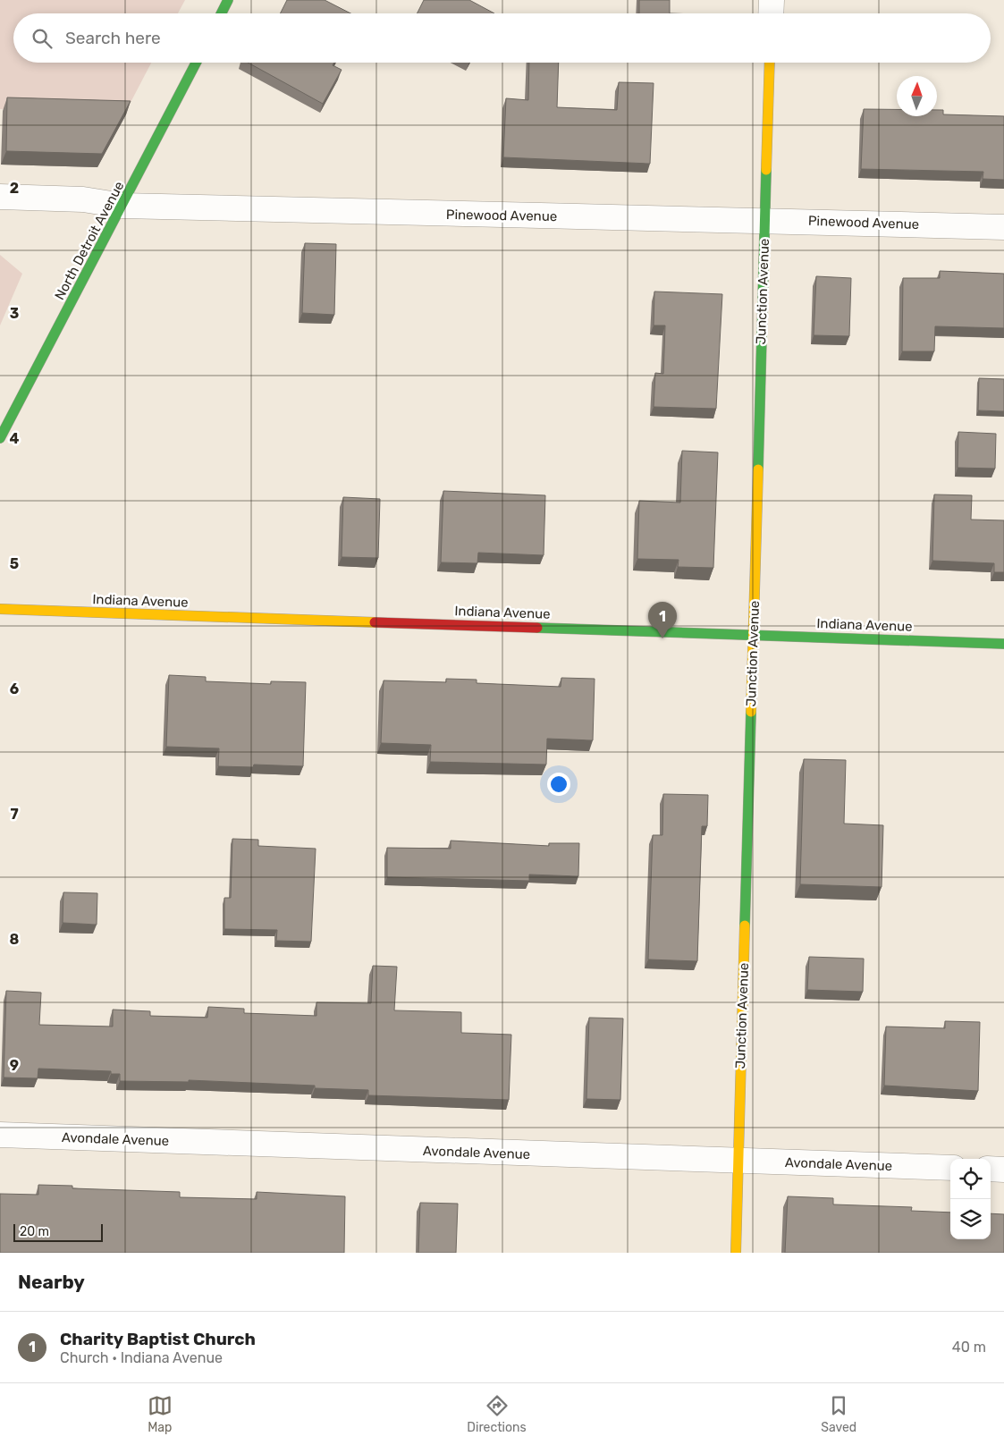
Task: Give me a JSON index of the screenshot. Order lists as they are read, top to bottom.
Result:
{
  "streets": {
    "street": [
      "Pinewood Avenue",
      "North Detroit Avenue",
      "Junction Avenue",
      "Indiana Avenue",
      "Avondale Avenue"
    ]
  },
  "crossings": [
    ["Pinewood Avenue", "North Detroit Avenue"],
    ["Pinewood Avenue", "Junction Avenue"],
    ["Junction Avenue", "Indiana Avenue"],
    ["Junction Avenue", "Avondale Avenue"]
  ],
  "scale_bar": "20 m",
  "north": "top",
  "page": {
    "search": "Search here",
    "pins": "1",
    "scale": "20 m",
    "heading": "Nearby",
    "list": [
      {
        "mark": "1",
        "name": "Charity Baptist Church",
        "note": "Church · Indiana Avenue",
        "value": "40 m"
      }
    ],
    "nav": ["Map", "Directions", "Saved"]
  },
  "grid": {
    "rows": [
      "2",
      "3",
      "4",
      "5",
      "6",
      "7",
      "8",
      "9"
    ]
  }
}
